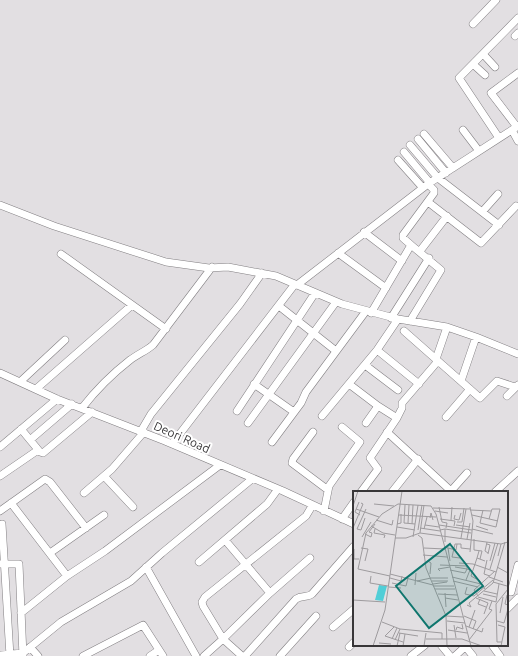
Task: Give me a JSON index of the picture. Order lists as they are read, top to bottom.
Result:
{
  "streets": {
    "street": ["Deori Road"]
  }
}
